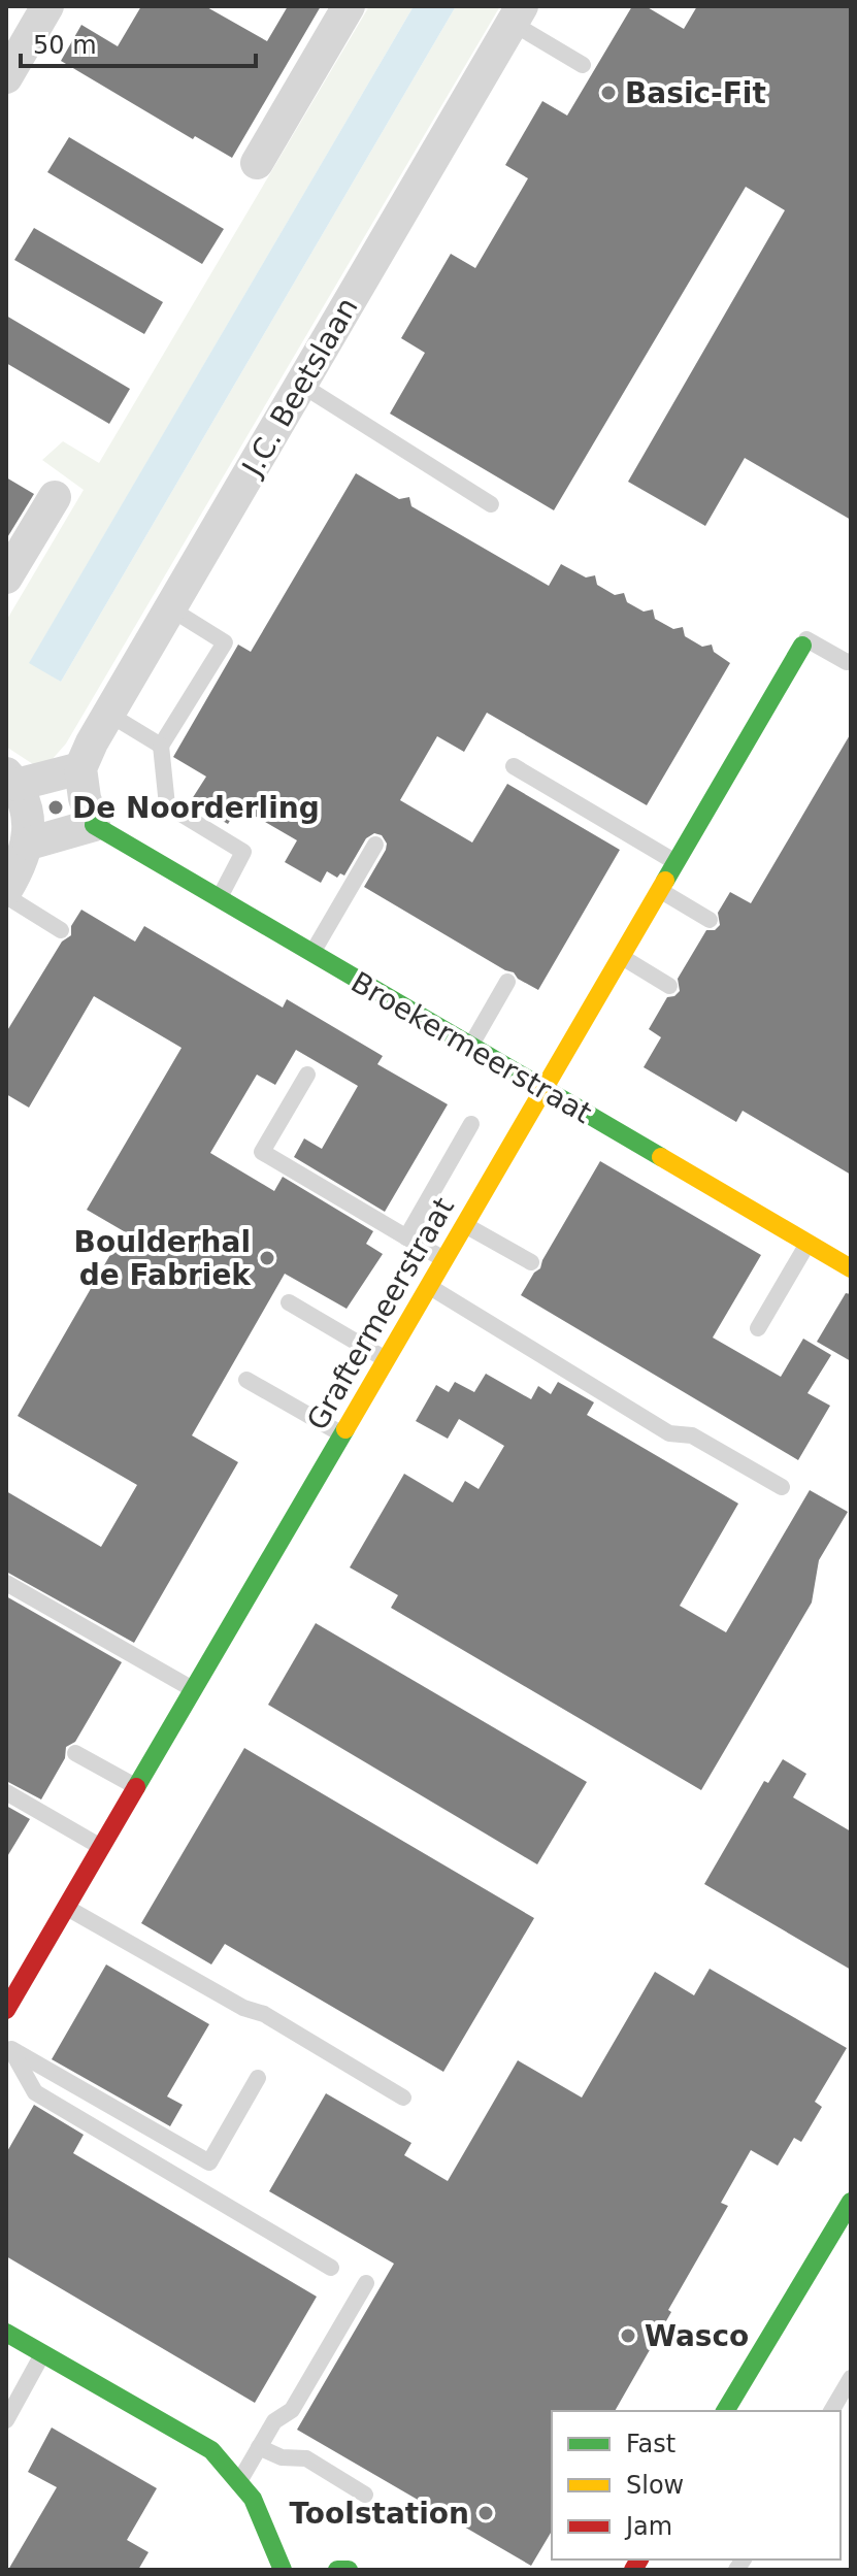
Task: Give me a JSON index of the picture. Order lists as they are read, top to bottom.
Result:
{
  "streets": {
    "street": ["J.C. Beetslaan", "Broekermeerstraat", "Graftermeerstraat"]
  },
  "crossings": [
    ["Broekermeerstraat", "Graftermeerstraat"]
  ],
  "places": [
    "Basic-Fit",
    "De Noorderling",
    "Boulderhal de Fabriek",
    "Wasco",
    "Toolstation"
  ],
  "legend": ["Fast", "Slow", "Jam"],
  "scale_bar": "50 m"
}
